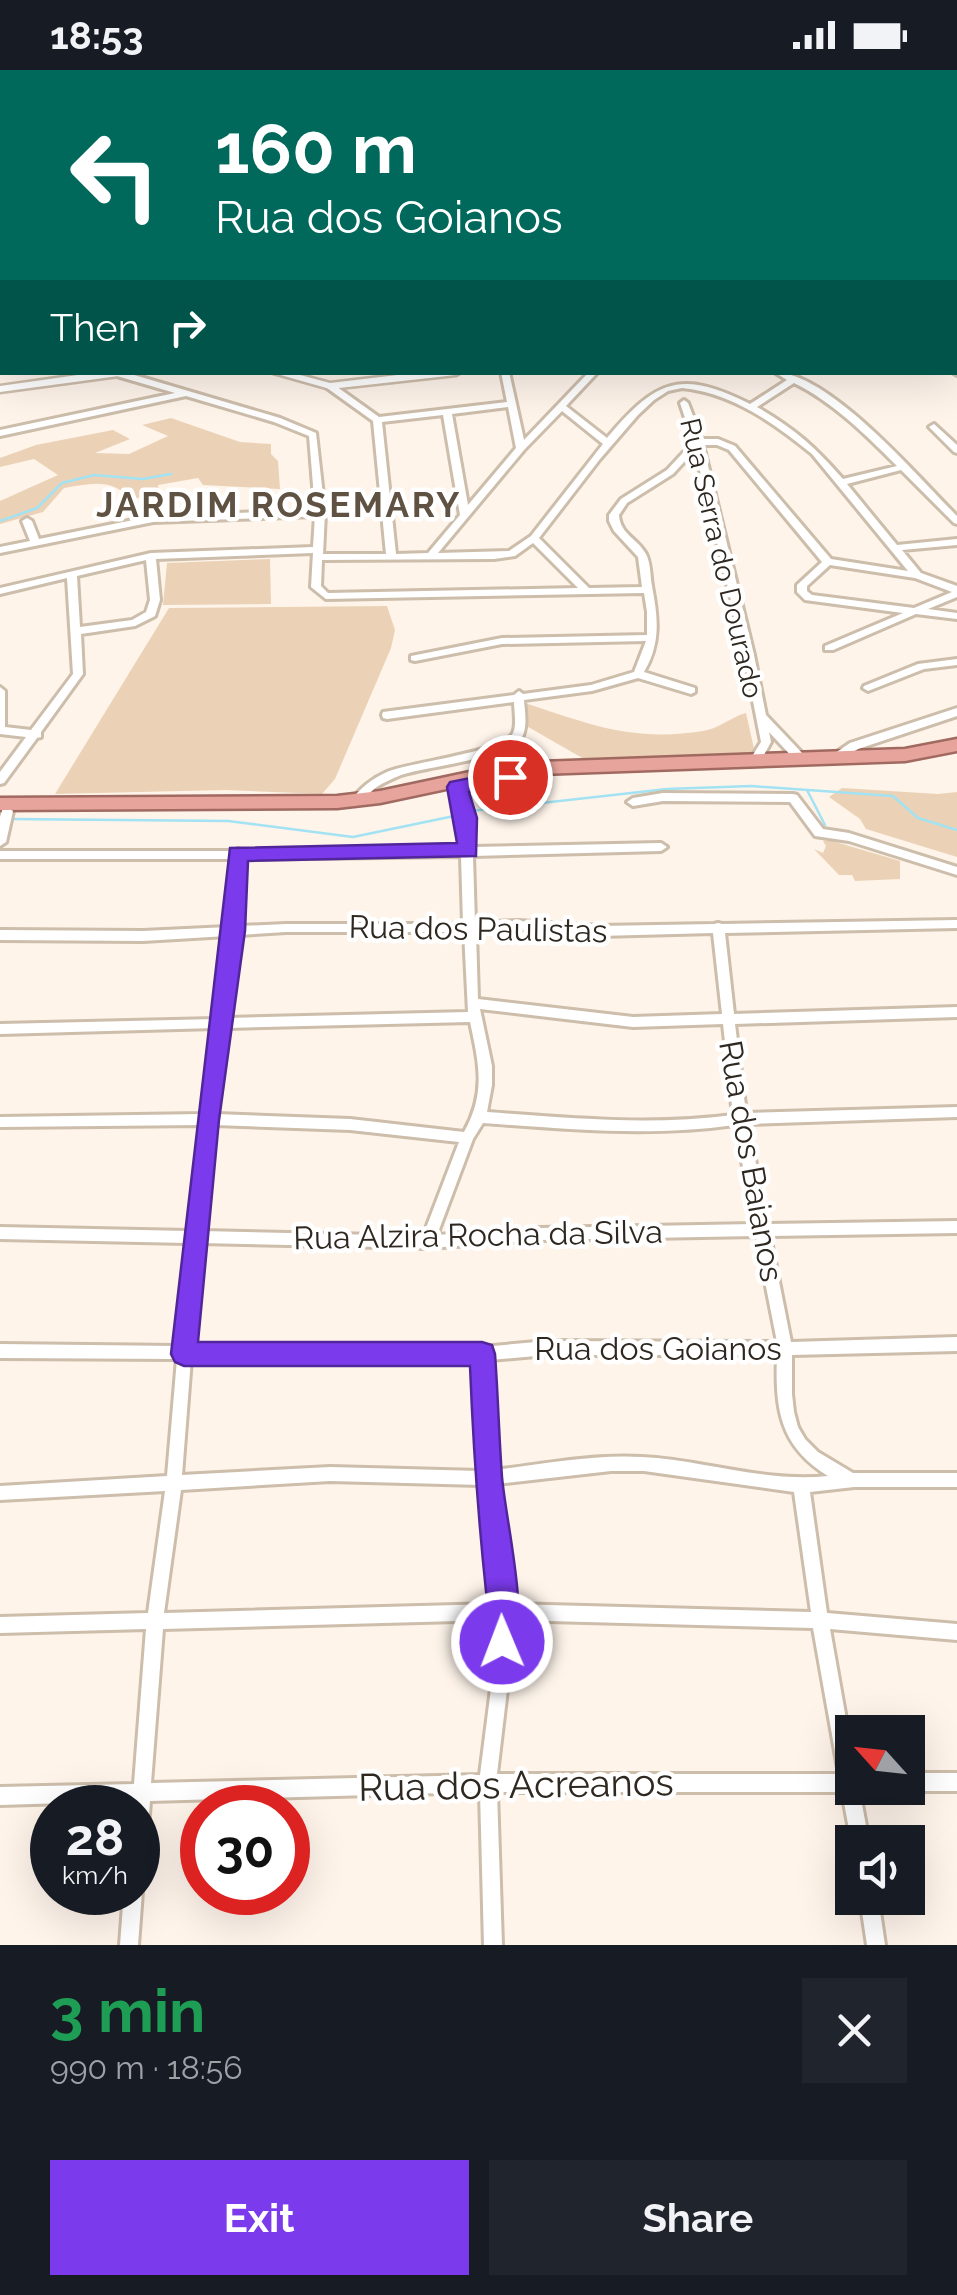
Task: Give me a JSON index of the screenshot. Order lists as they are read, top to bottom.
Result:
{
  "streets": {
    "street": [
      "Rua Serra do Dourado",
      "Rua dos Paulistas",
      "Rua dos Baianos",
      "Rua Alzira Rocha da Silva",
      "Rua dos Goianos",
      "Rua dos Acreanos"
    ]
  },
  "crossings": [
    ["Rua dos Paulistas", "Rua dos Baianos"],
    ["Rua dos Baianos", "Rua Alzira Rocha da Silva"],
    ["Rua dos Baianos", "Rua dos Goianos"]
  ],
  "districts": ["JARDIM ROSEMARY"],
  "north": "top left",
  "page": {
    "status": "18:53",
    "turn": ["160 m", "Rua dos Goianos"],
    "then": "Then",
    "speed": "28 km/h",
    "limit": "30",
    "heading": ["3 min", "990 m · 18:56"],
    "buttons": ["Exit", "Share"]
  }
}
